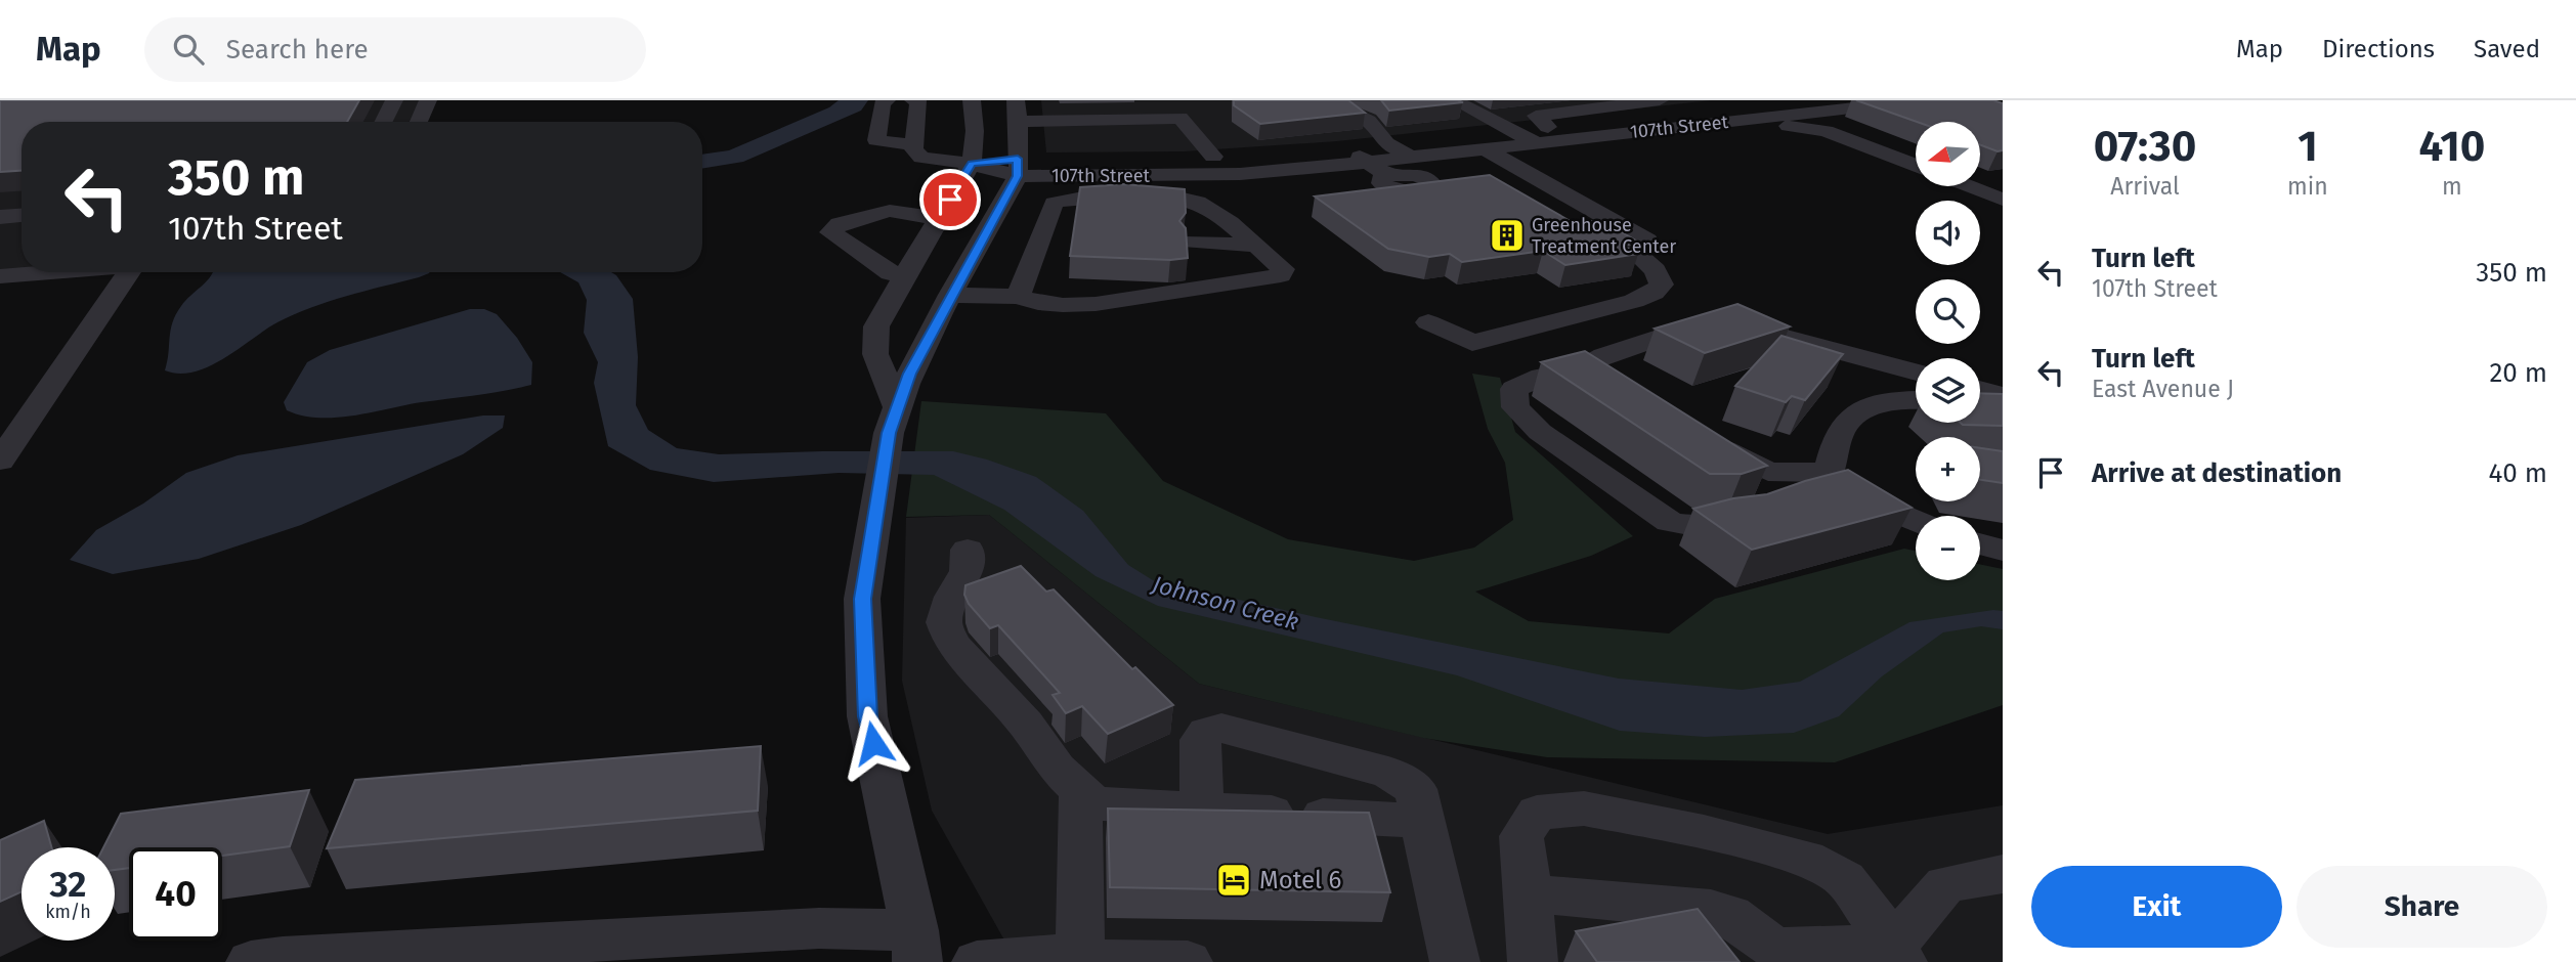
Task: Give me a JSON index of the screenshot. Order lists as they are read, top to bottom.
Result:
{
  "streets": {
    "street": ["107th Street"]
  },
  "water": ["Johnson Creek"],
  "places": {
    "building": ["Greenhouse Treatment Center"],
    "hotel": ["Motel 6"]
  },
  "north": "left",
  "page": {
    "header": "Map",
    "search": "Search here",
    "nav": ["Map", "Directions", "Saved"],
    "eta": [
      "07:30",
      "Arrival",
      "1",
      "min",
      "410",
      "m"
    ],
    "map_buttons": ["+", "−"],
    "turn": ["350 m", "107th Street"],
    "list": [
      {
        "name": "Turn left",
        "note": "107th Street",
        "value": "350 m"
      },
      {
        "name": "Turn left",
        "note": "East Avenue J",
        "value": "20 m"
      },
      {
        "name": "Arrive at destination",
        "value": "40 m"
      }
    ],
    "speed": "32 km/h",
    "limit": "40",
    "buttons": ["Exit", "Share"]
  }
}
